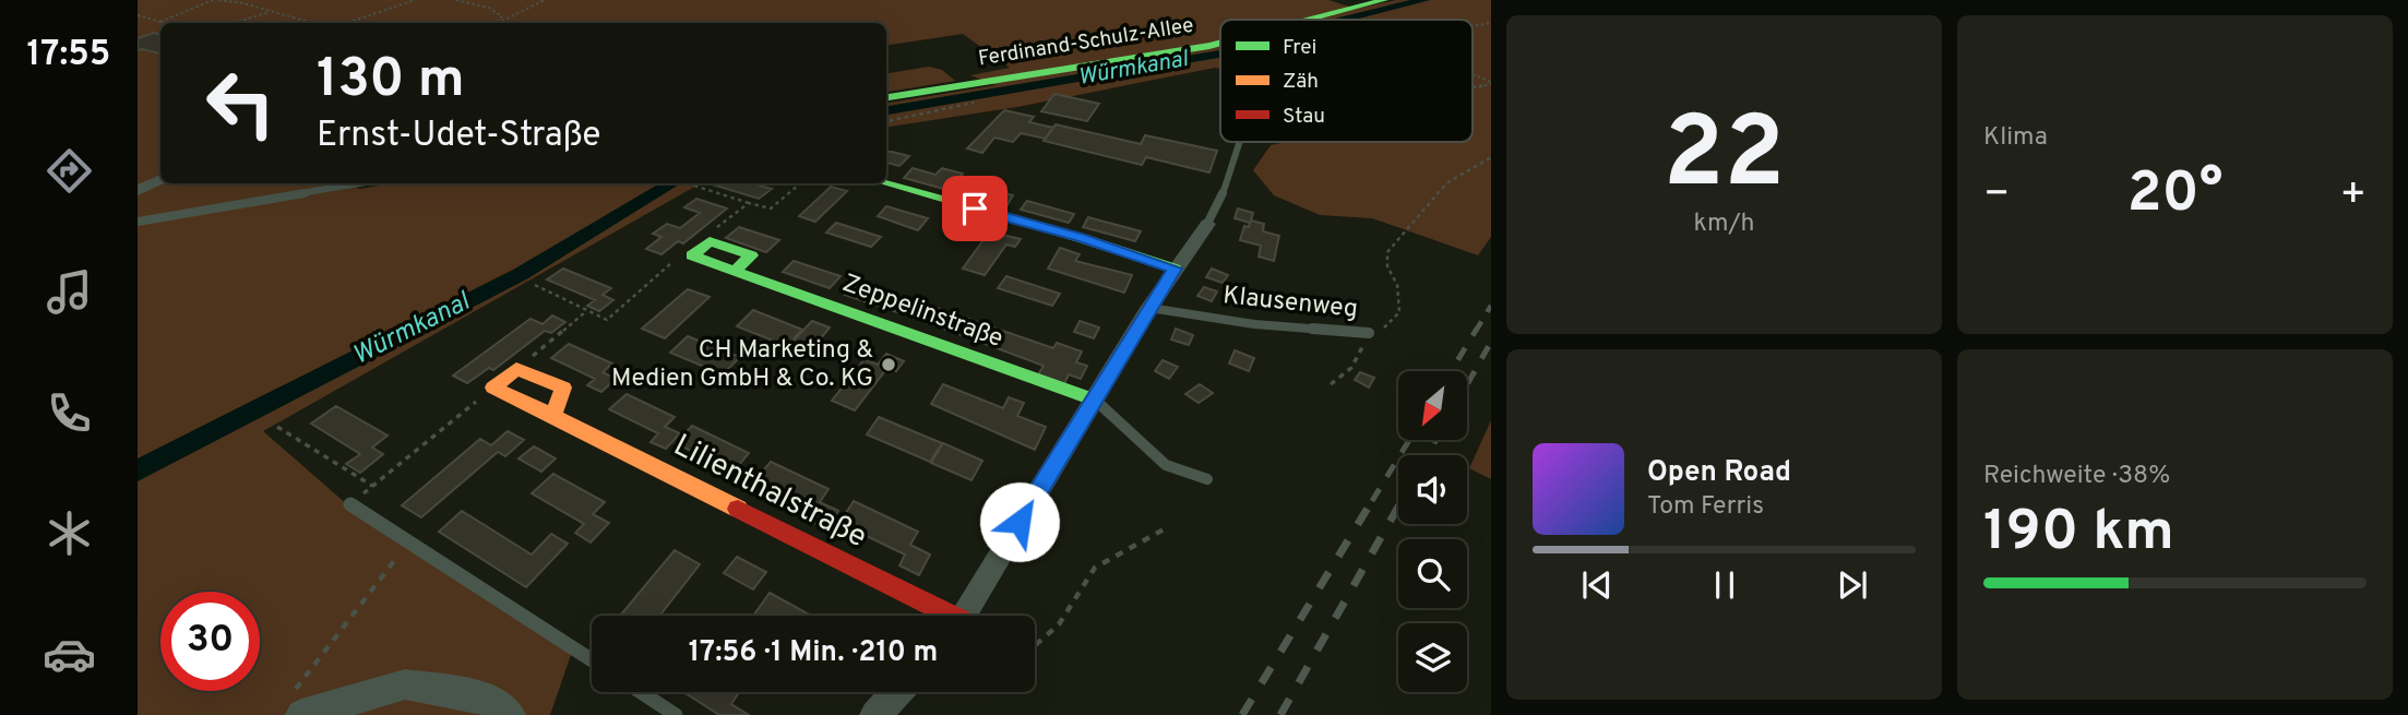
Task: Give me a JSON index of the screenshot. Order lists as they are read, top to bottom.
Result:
{
  "streets": {
    "street": ["Ferdinand-Schulz-Allee", "Zeppelinstraße", "Lilienthalstraße"],
    "lane": ["Klausenweg"]
  },
  "water": ["Würmkanal"],
  "places": ["CH Marketing & Medien GmbH & Co. KG"],
  "legend": ["Frei", "Zäh", "Stau"],
  "north": "bottom left",
  "page": {
    "tabs": "17:55",
    "tile": [
      ["22", "km/h"],
      "Klima",
      ["Reichweite · 38%", "190 km"]
    ],
    "turn": ["130 m", "Ernst-Udet-Straße"],
    "heat": ["−", "20°", "+"],
    "song": ["Open Road", "Tom Ferris"],
    "limit": "30",
    "trip": "17:56 · 1 Min. · 210 m"
  }
}
